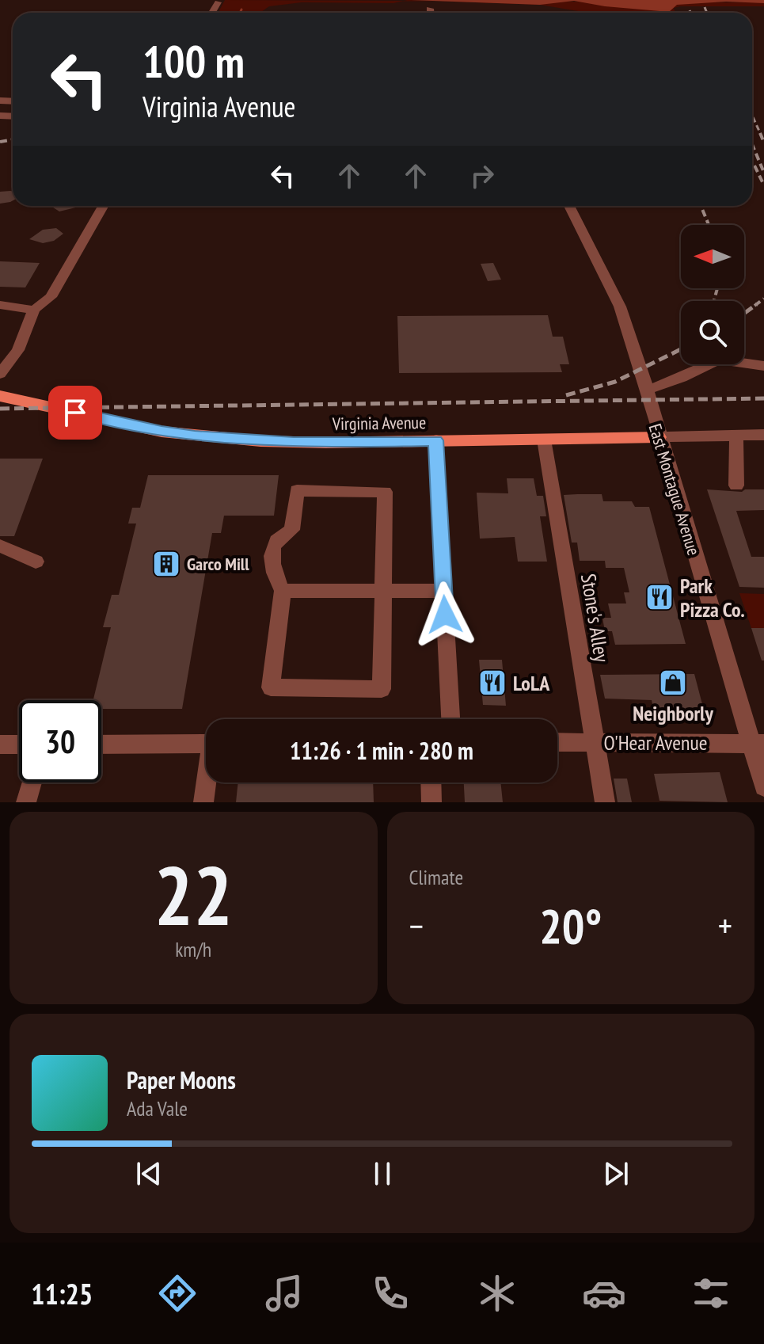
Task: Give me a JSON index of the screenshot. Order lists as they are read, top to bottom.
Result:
{
  "streets": {
    "main road": ["Virginia Avenue"],
    "street": ["East Montague Avenue", "Stone's Alley", "O'Hear Avenue"]
  },
  "crossings": [
    ["Virginia Avenue", "East Montague Avenue"],
    ["Virginia Avenue", "Stone's Alley"],
    ["East Montague Avenue", "O'Hear Avenue"],
    ["Stone's Alley", "O'Hear Avenue"]
  ],
  "places": {
    "building": ["Garco Mill"],
    "restaurant": ["Park Pizza Co.", "LoLA"],
    "shop": ["Neighborly"]
  },
  "north": "left",
  "page": {
    "turn": ["100 m", "Virginia Avenue"],
    "limit": "30",
    "trip": "11:26 · 1 min · 280 m",
    "tile": [
      ["22", "km/h"],
      "Climate"
    ],
    "heat": ["−", "20°", "+"],
    "song": ["Paper Moons", "Ada Vale"],
    "tabs": "11:25"
  }
}
